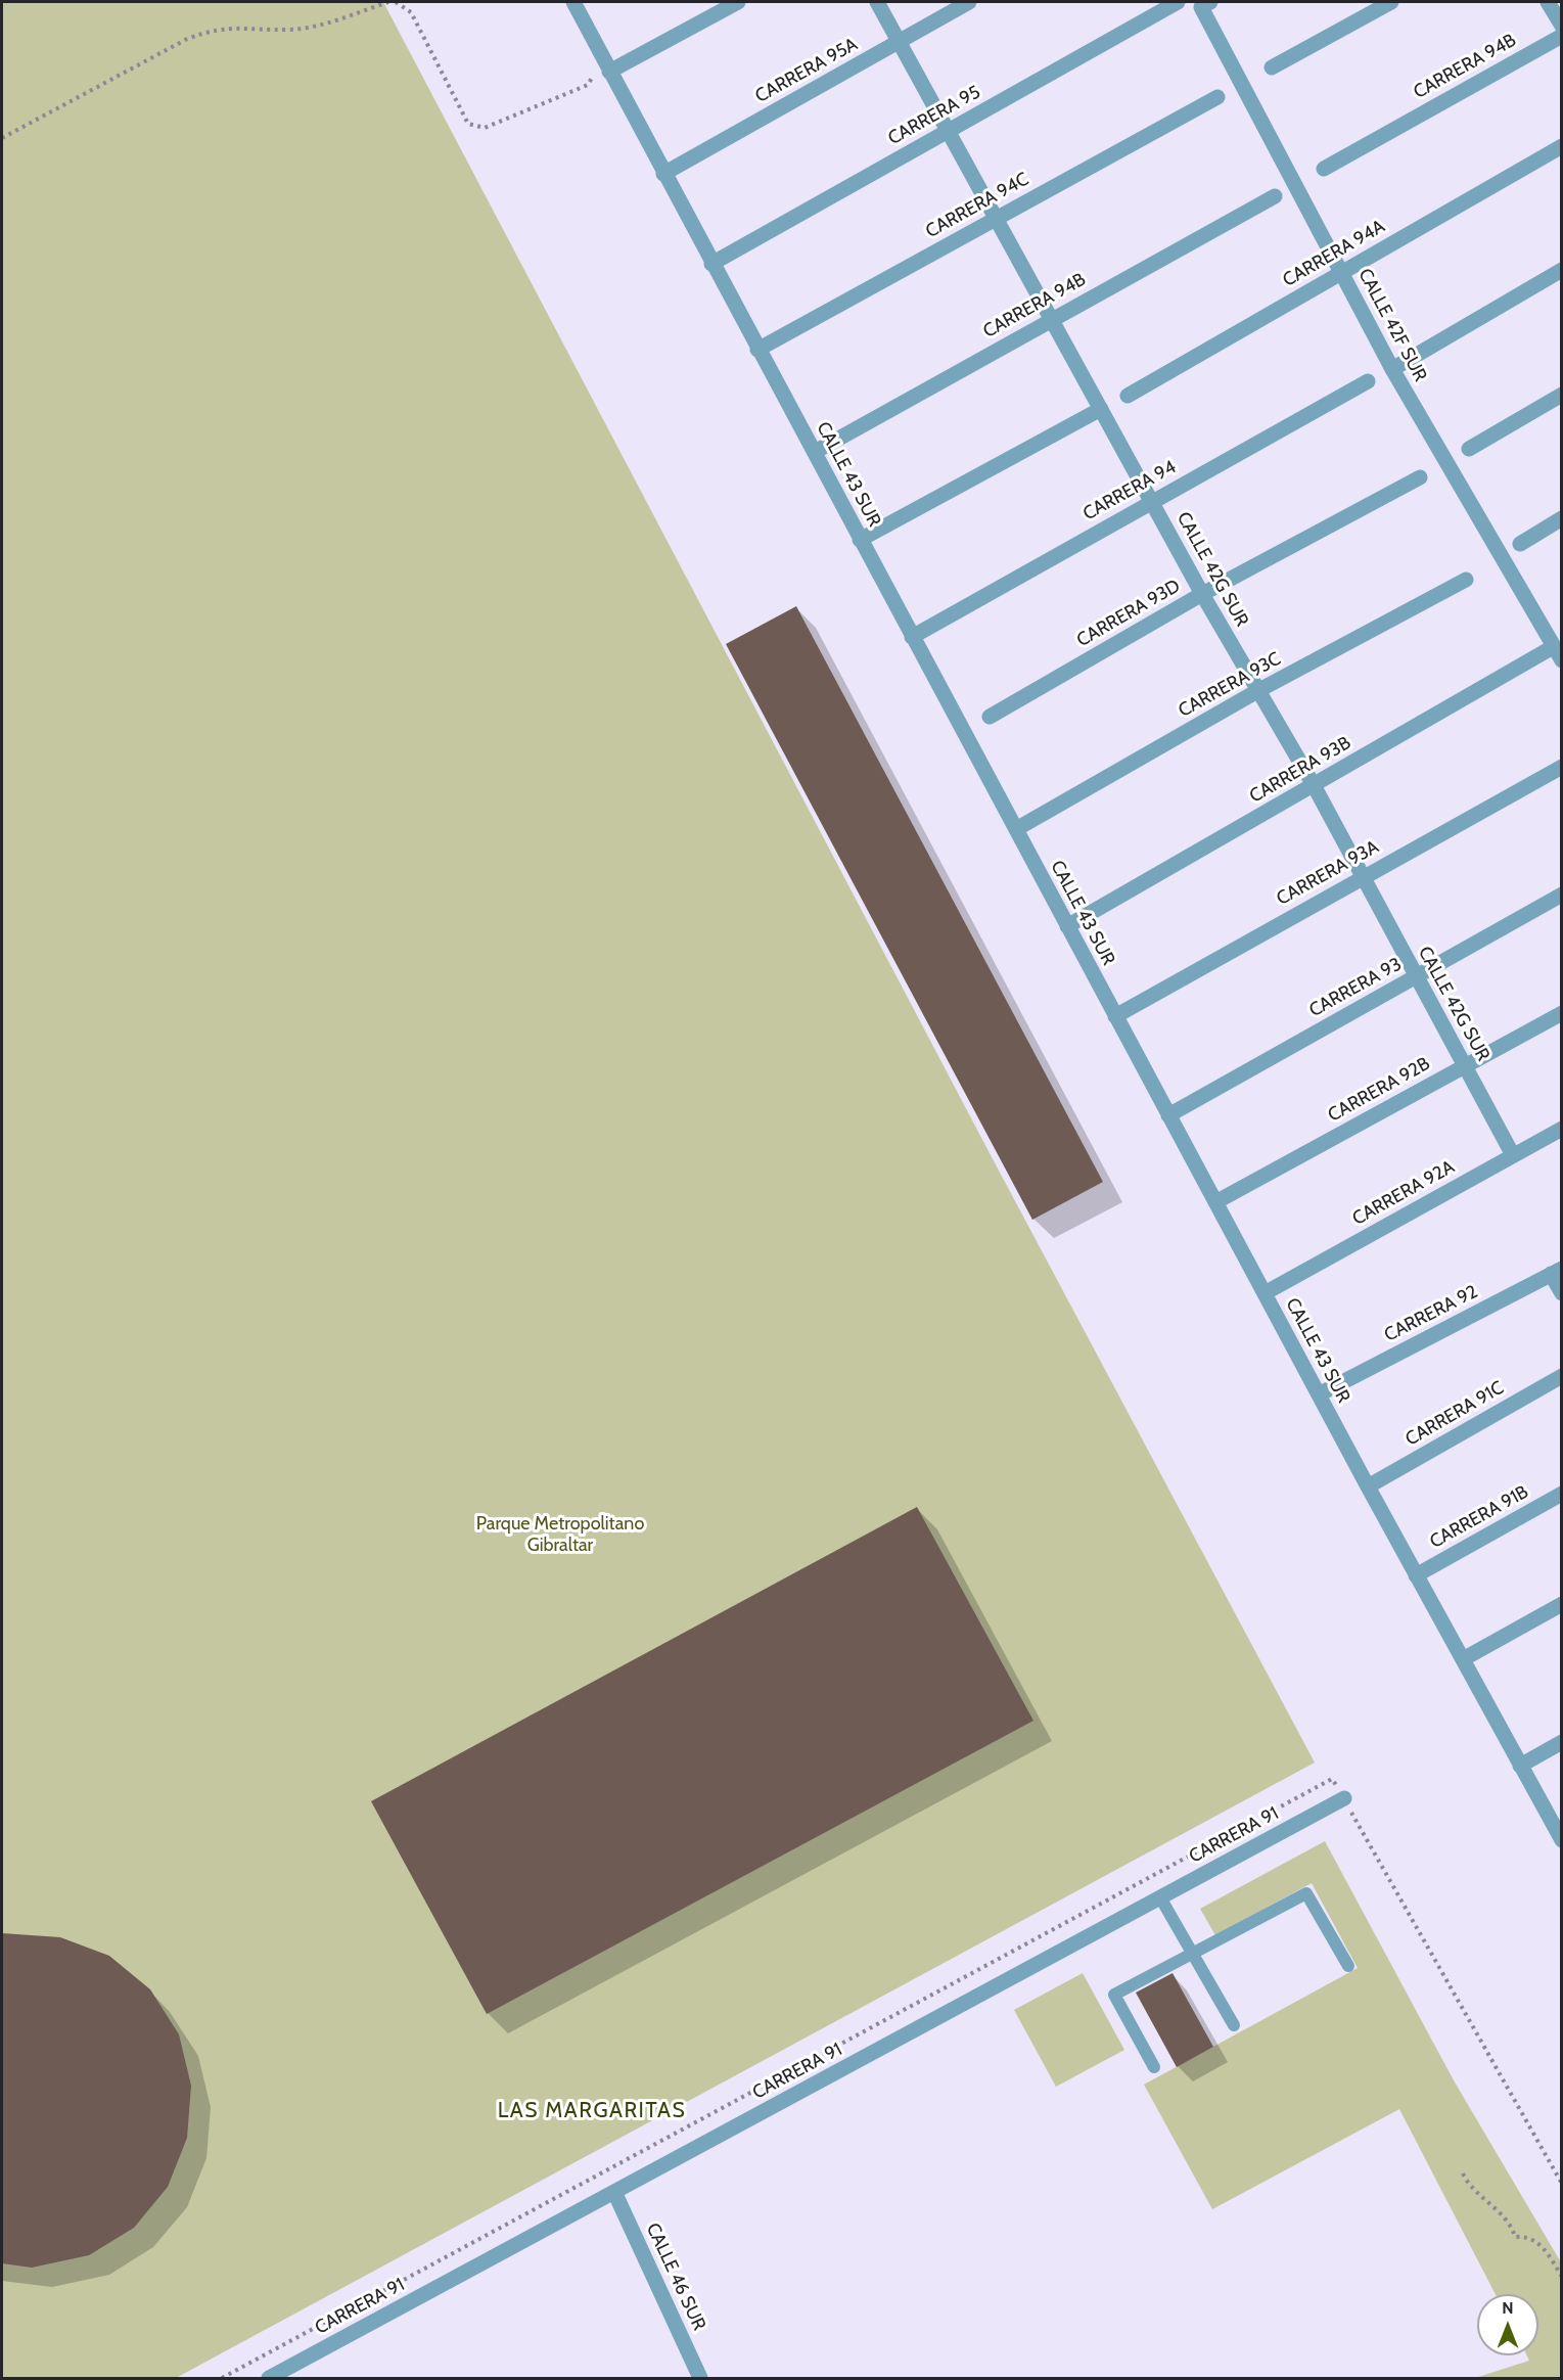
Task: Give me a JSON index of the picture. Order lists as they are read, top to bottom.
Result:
{
  "streets": {
    "street": [
      "CARRERA 94B",
      "CARRERA 95A",
      "CARRERA 95",
      "CARRERA 94C",
      "CARRERA 94A",
      "CALLE 42F SUR",
      "CALLE 43 SUR",
      "CARRERA 94",
      "CALLE 42G SUR",
      "CARRERA 93D",
      "CARRERA 93C",
      "CARRERA 93B",
      "CARRERA 93A",
      "CARRERA 93",
      "CARRERA 92B",
      "CARRERA 92A",
      "CARRERA 92",
      "CARRERA 91C",
      "CARRERA 91B",
      "CARRERA 91",
      "CALLE 46 SUR"
    ]
  },
  "crossings": [
    ["CARRERA 94B", "CALLE 43 SUR"],
    ["CARRERA 94B", "CALLE 42G SUR"],
    ["CARRERA 95A", "CALLE 43 SUR"],
    ["CARRERA 95A", "CALLE 42G SUR"],
    ["CARRERA 95", "CALLE 43 SUR"],
    ["CARRERA 95", "CALLE 42G SUR"],
    ["CARRERA 94C", "CALLE 43 SUR"],
    ["CARRERA 94C", "CALLE 42G SUR"],
    ["CARRERA 94A", "CALLE 42F SUR"],
    ["CALLE 42F SUR", "CARRERA 93B"],
    ["CALLE 43 SUR", "CARRERA 94"],
    ["CALLE 43 SUR", "CARRERA 93C"],
    ["CALLE 43 SUR", "CARRERA 93B"],
    ["CALLE 43 SUR", "CARRERA 93A"],
    ["CALLE 43 SUR", "CARRERA 93"],
    ["CALLE 43 SUR", "CARRERA 92B"],
    ["CALLE 43 SUR", "CARRERA 92A"],
    ["CALLE 43 SUR", "CARRERA 92"],
    ["CALLE 43 SUR", "CARRERA 91C"],
    ["CALLE 43 SUR", "CARRERA 91B"],
    ["CARRERA 94", "CALLE 42G SUR"],
    ["CALLE 42G SUR", "CARRERA 93D"],
    ["CALLE 42G SUR", "CARRERA 93C"],
    ["CALLE 42G SUR", "CARRERA 93B"],
    ["CALLE 42G SUR", "CARRERA 93A"],
    ["CALLE 42G SUR", "CARRERA 93"],
    ["CALLE 42G SUR", "CARRERA 92B"],
    ["CALLE 42G SUR", "CARRERA 92A"],
    ["CARRERA 91", "CALLE 46 SUR"]
  ],
  "districts": ["LAS MARGARITAS"],
  "parks": ["Parque Metropolitano Gibraltar"],
  "north": "top"
}
